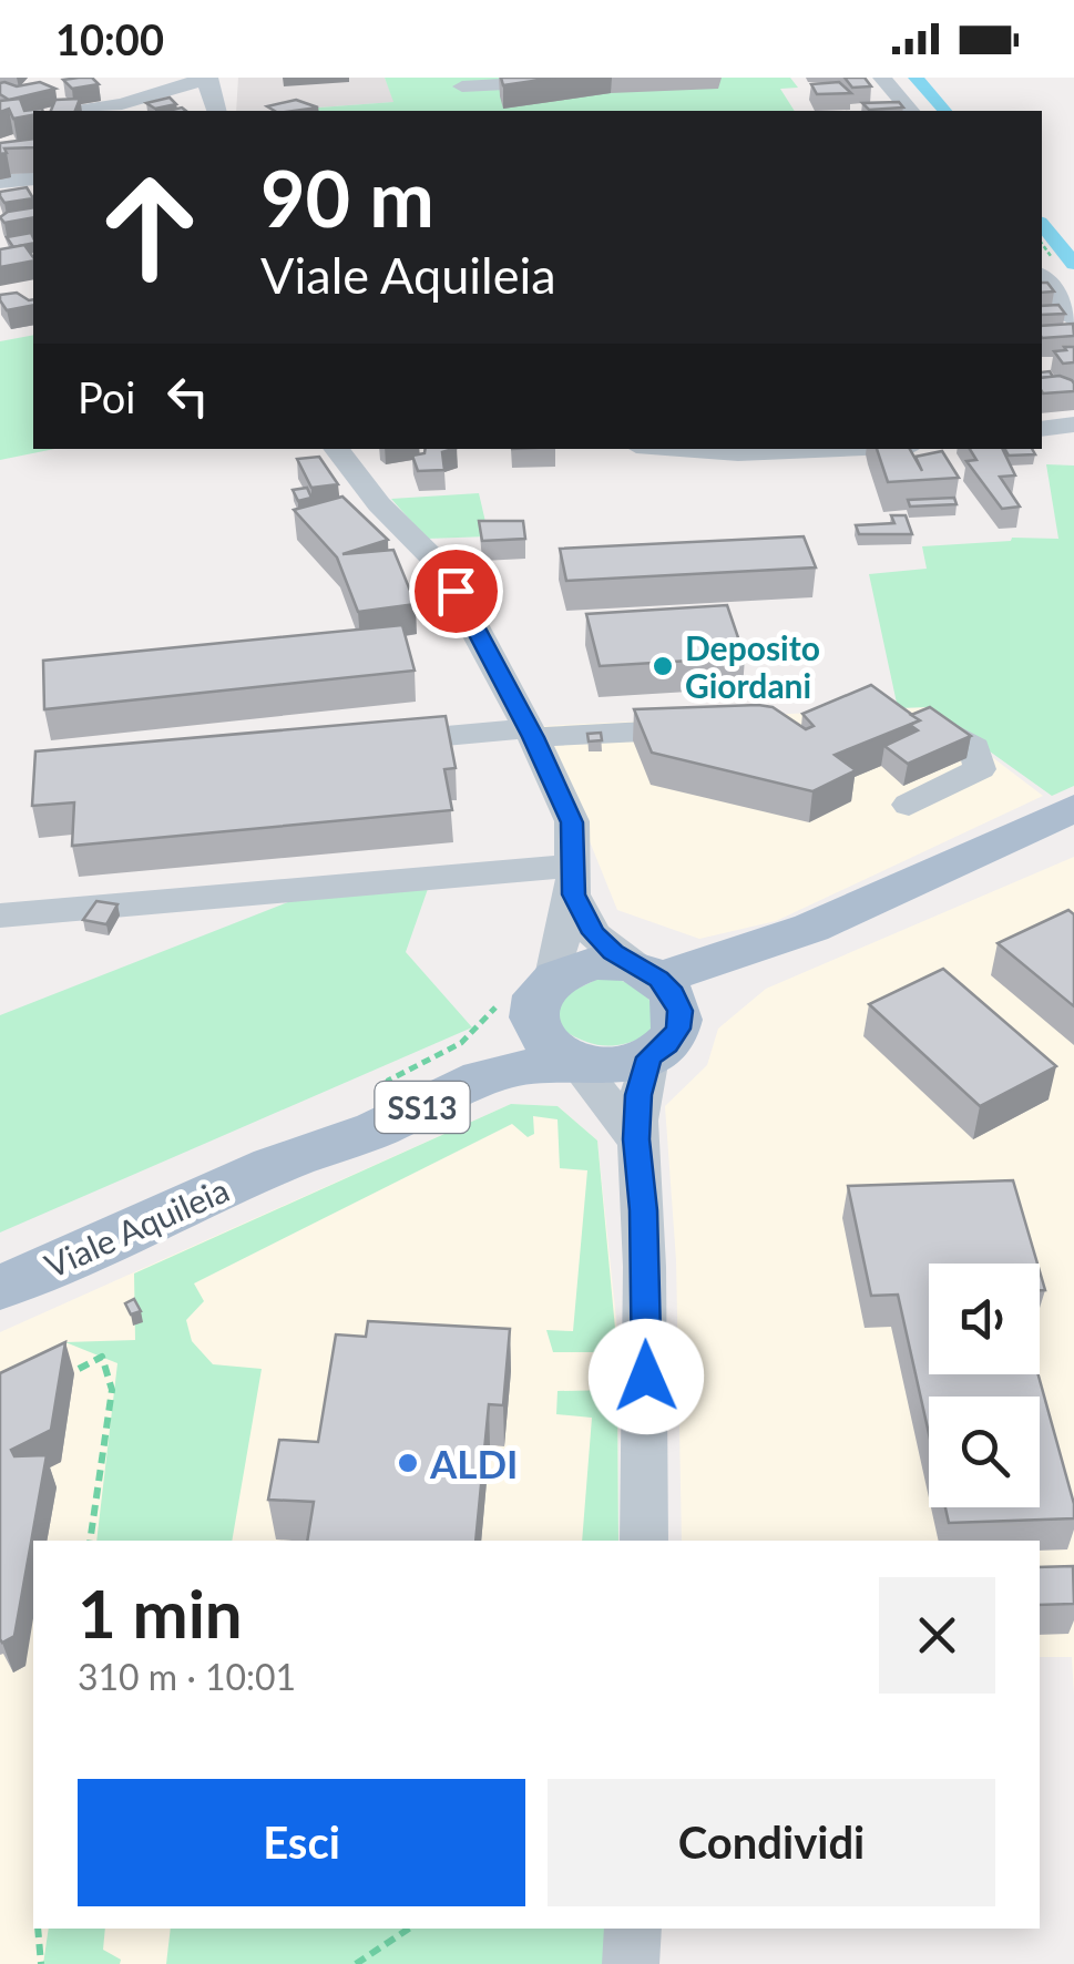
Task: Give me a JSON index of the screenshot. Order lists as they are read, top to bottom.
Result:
{
  "streets": {
    "main road": ["SS13", "Viale Aquileia"]
  },
  "places": ["Deposito Giordani", "ALDI"],
  "page": {
    "status": "10:00",
    "turn": ["90 m", "Viale Aquileia"],
    "then": "Poi",
    "heading": ["1 min", "310 m · 10:01"],
    "buttons": ["Esci", "Condividi"]
  }
}
